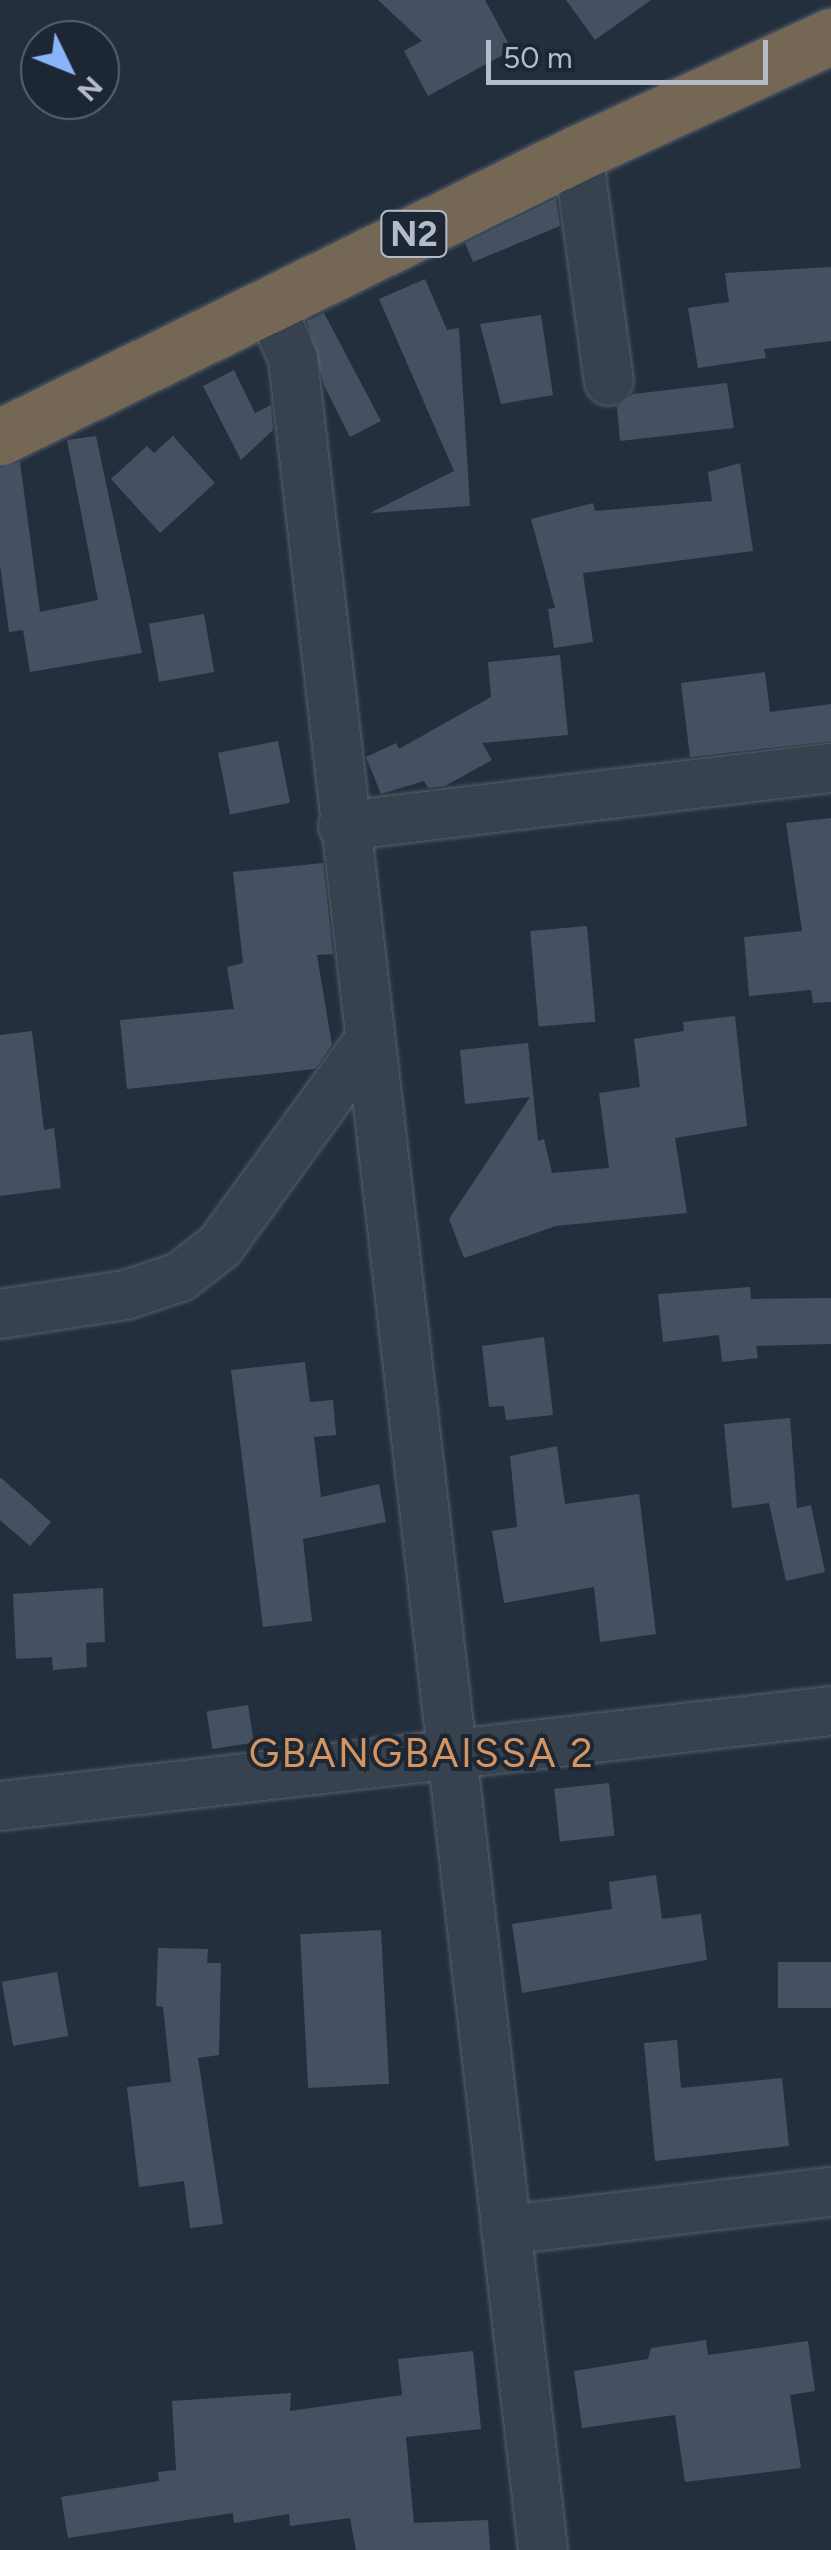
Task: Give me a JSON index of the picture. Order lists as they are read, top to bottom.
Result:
{
  "streets": {
    "highway": ["N2"]
  },
  "districts": ["GBANGBAISSA 2"],
  "scale_bar": "50 m",
  "north": "bottom right"
}
